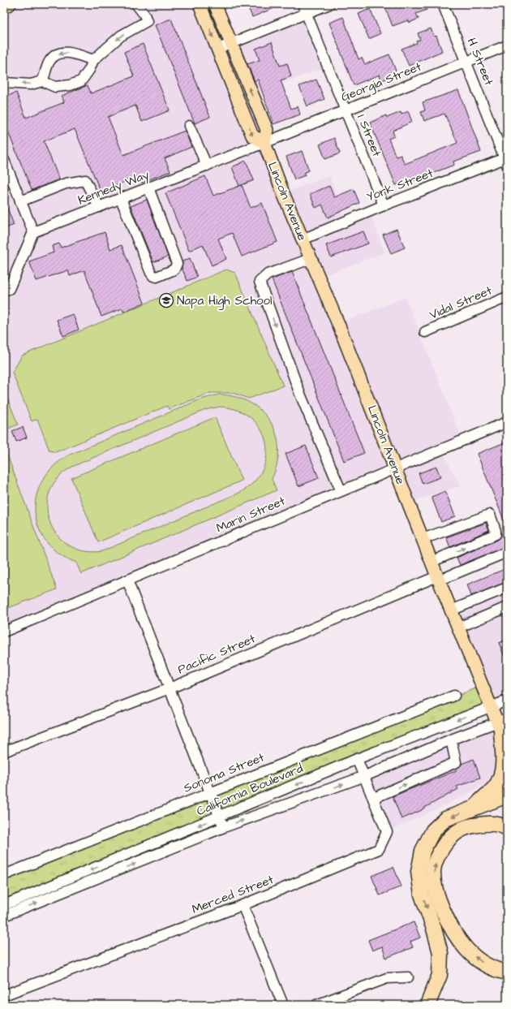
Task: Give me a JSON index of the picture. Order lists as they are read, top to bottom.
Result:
{
  "streets": {
    "main road": ["Lincoln Avenue"],
    "street": [
      "H Street",
      "Georgia Street",
      "I Street",
      "York Street",
      "Kennedy Way",
      "Vidal Street",
      "Marin Street",
      "Pacific Street",
      "Sonoma Street",
      "California Boulevard",
      "Merced Street"
    ]
  },
  "crossings": [
    ["H Street", "Georgia Street"],
    ["H Street", "York Street"],
    ["Georgia Street", "I Street"],
    ["Georgia Street", "Kennedy Way"],
    ["Georgia Street", "Lincoln Avenue"],
    ["I Street", "York Street"],
    ["York Street", "Lincoln Avenue"],
    ["Kennedy Way", "Lincoln Avenue"],
    ["Lincoln Avenue", "Marin Street"],
    ["Lincoln Avenue", "Pacific Street"],
    ["Lincoln Avenue", "California Boulevard"],
    ["California Boulevard", "Merced Street"]
  ],
  "places": {
    "school or university": ["Napa High School"]
  }
}
